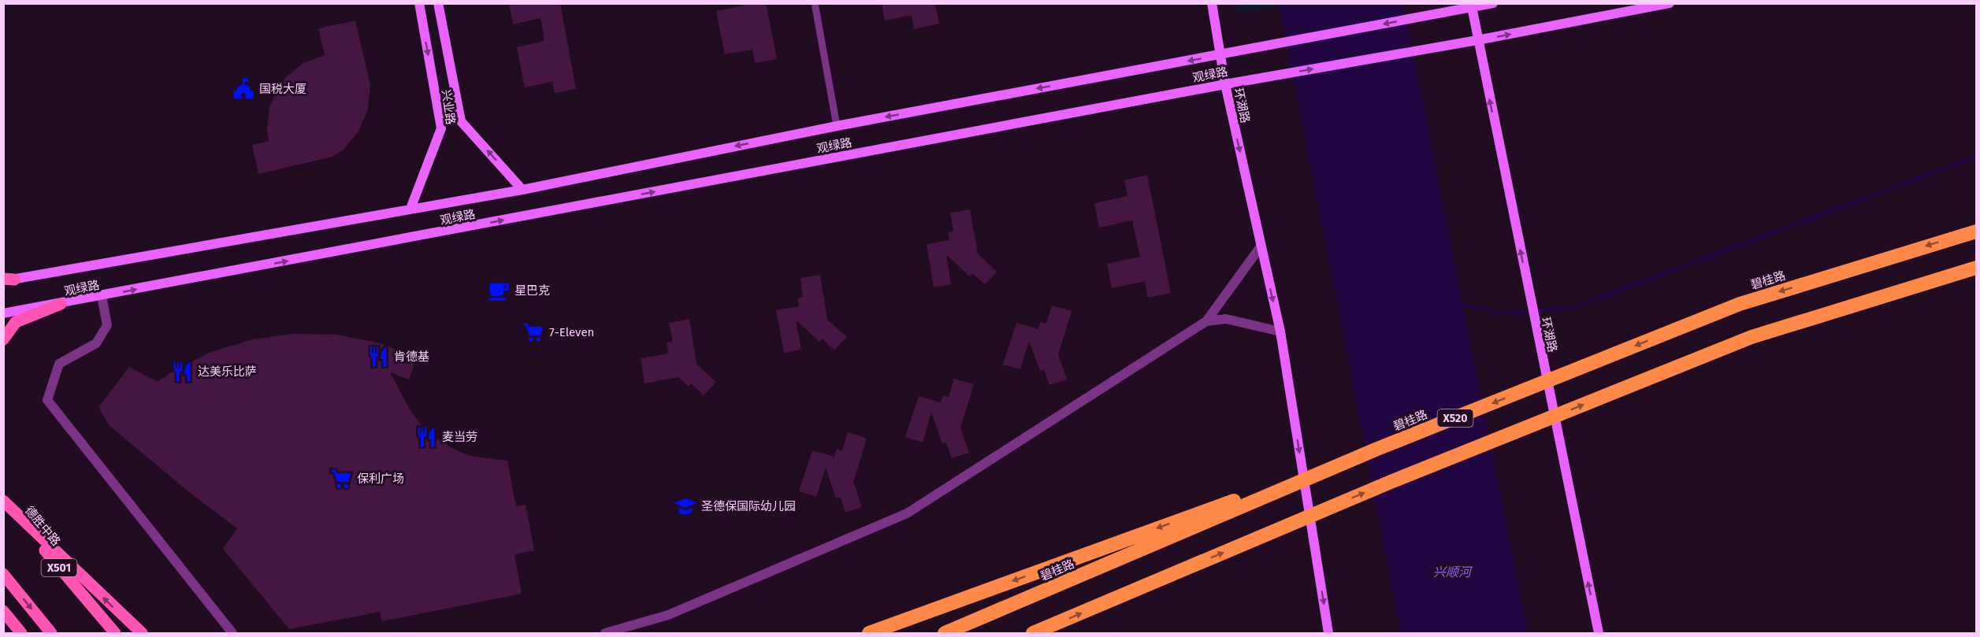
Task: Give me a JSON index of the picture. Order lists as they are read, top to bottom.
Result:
{
  "streets": {
    "highway": ["碧桂路", "X520"],
    "main road": [
      "观绿路",
      "环湖路",
      "兴业路",
      "德胜中路",
      "X501"
    ]
  },
  "crossings": [
    ["观绿路", "环湖路"],
    ["观绿路", "兴业路"]
  ],
  "water": ["兴顺河"],
  "places": {
    "public building": ["国税大厦"],
    "cafe": ["星巴克"],
    "supermarket": ["7-Eleven", "保利广场"],
    "restaurant": ["肯德基", "达美乐比萨", "麦当劳"],
    "school or university": ["圣德保国际幼儿园"]
  }
}
